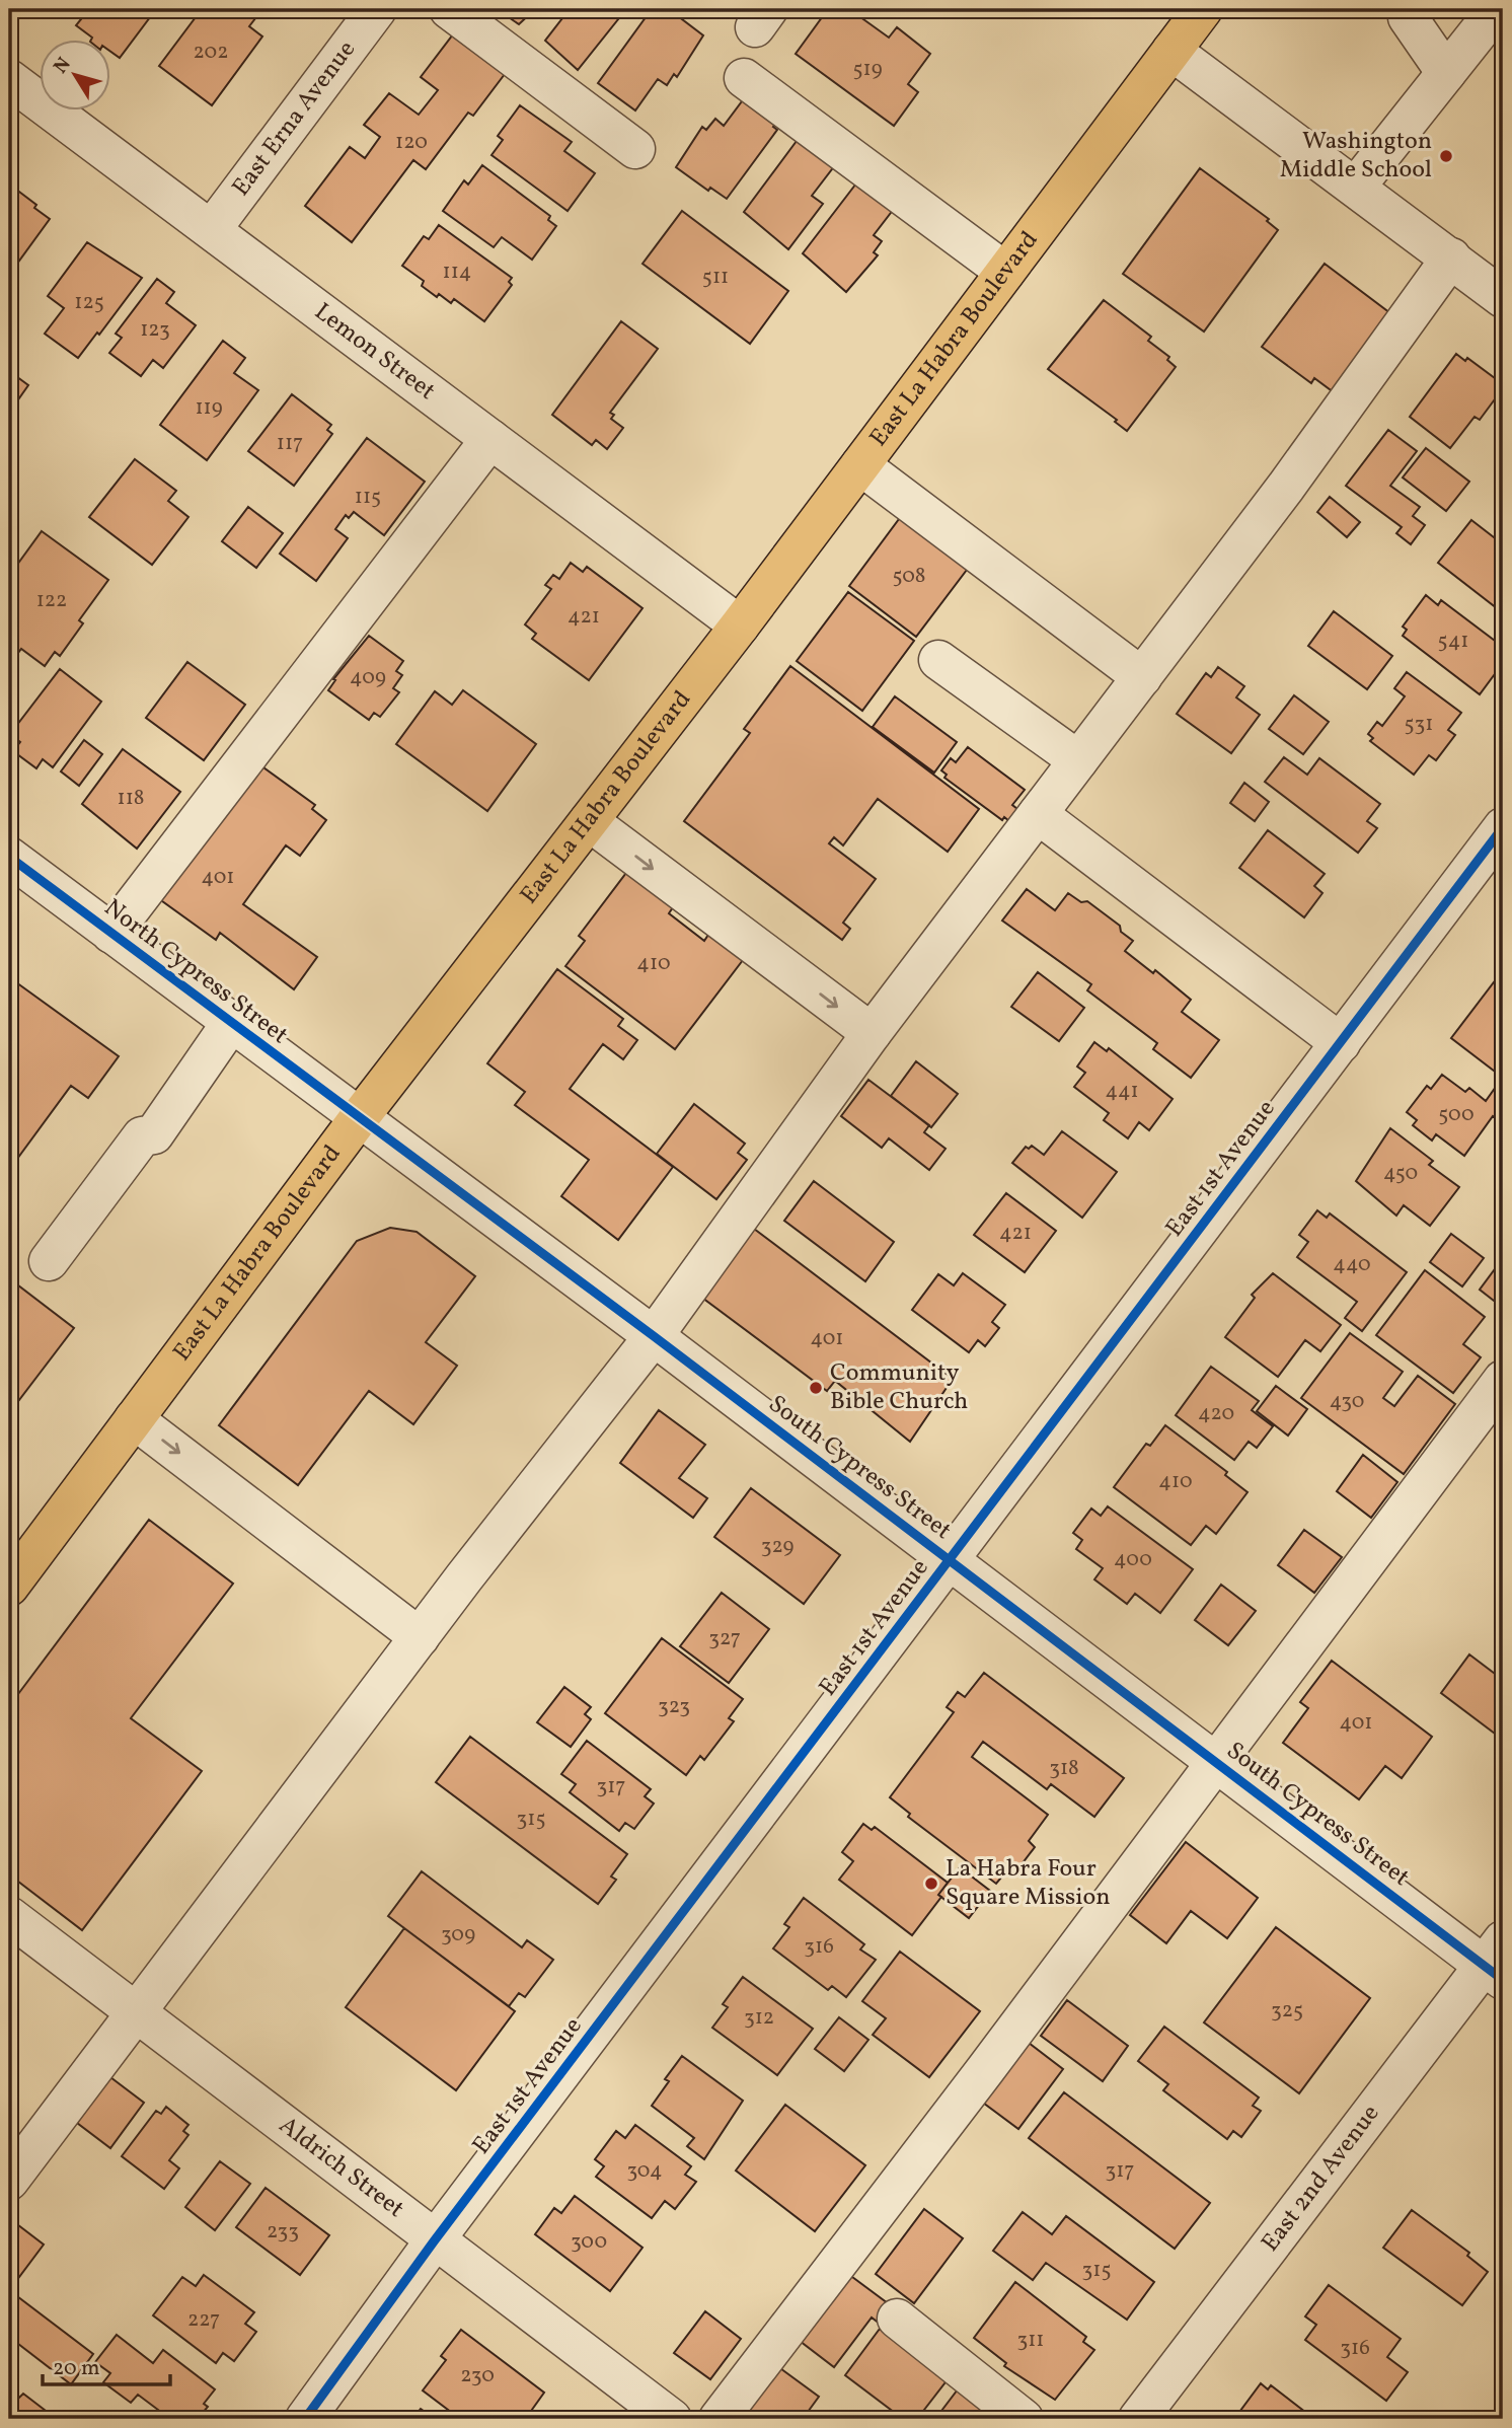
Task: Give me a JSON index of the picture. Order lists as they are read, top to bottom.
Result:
{
  "streets": {
    "main road": ["East La Habra Boulevard"],
    "street": [
      "East Erna Avenue",
      "Lemon Street",
      "North Cypress Street",
      "East 1st Avenue",
      "South Cypress Street",
      "Aldrich Street",
      "East 2nd Avenue"
    ]
  },
  "crossings": [
    ["East Erna Avenue", "Lemon Street"],
    ["East La Habra Boulevard", "Lemon Street"],
    ["East La Habra Boulevard", "North Cypress Street"],
    ["East La Habra Boulevard", "South Cypress Street"],
    ["North Cypress Street", "South Cypress Street"],
    ["East 1st Avenue", "South Cypress Street"],
    ["East 1st Avenue", "Aldrich Street"],
    ["South Cypress Street", "East 2nd Avenue"]
  ],
  "places": ["Washington Middle School", "Community Bible Church", "La Habra Four Square Mission"],
  "house_numbers": [
    "202",
    "519",
    "120",
    "114",
    "511",
    "125",
    "123",
    "119",
    "117",
    "115",
    "508",
    "122",
    "421",
    "541",
    "409",
    "531",
    "118",
    "401",
    "410",
    "441",
    "500",
    "450",
    "421",
    "440",
    "401",
    "430",
    "420",
    "410",
    "329",
    "400",
    "327",
    "323",
    "401",
    "318",
    "317",
    "315",
    "309",
    "316",
    "325",
    "312",
    "304",
    "317",
    "233",
    "300",
    "315",
    "227",
    "311",
    "316",
    "230"
  ],
  "scale_bar": "20 m",
  "north": "top left"
}
